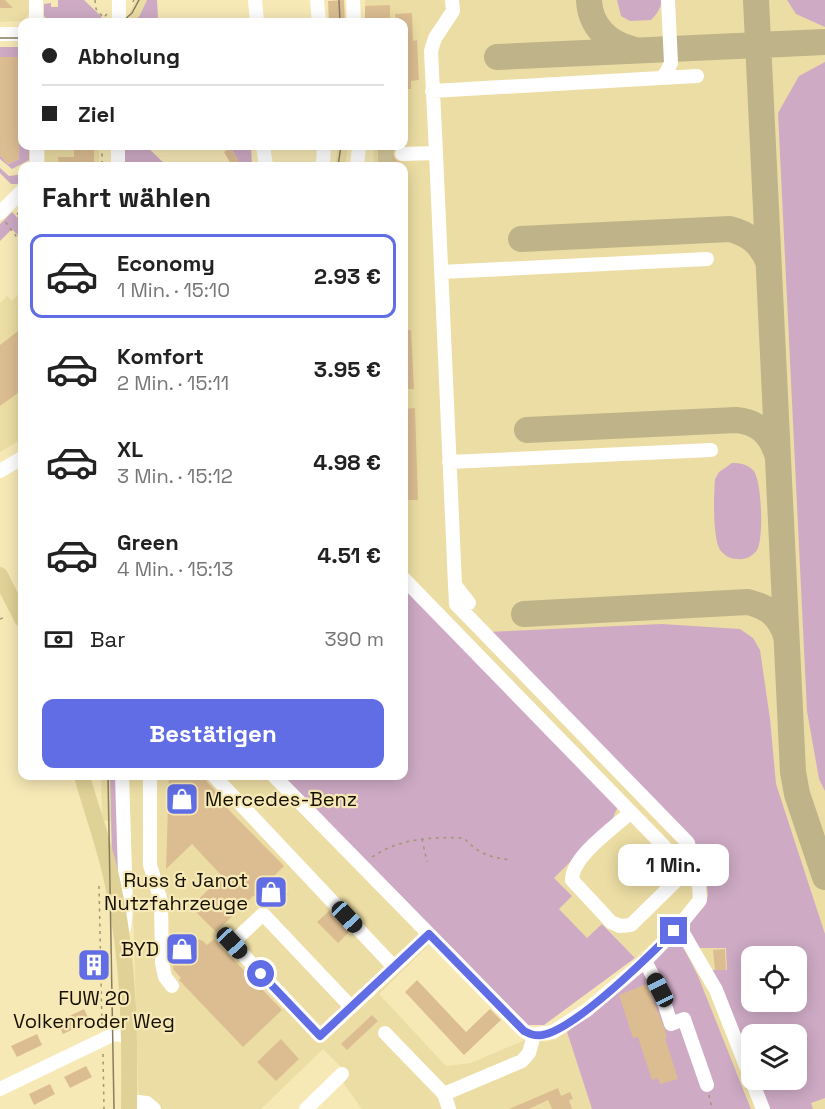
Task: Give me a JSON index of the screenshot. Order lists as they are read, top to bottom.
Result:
{
  "places": {
    "shop": ["Mercedes-Benz", "Russ & Janot Nutzfahrzeuge", "BYD"],
    "building": ["FUW 20 Volkenroder Weg"]
  },
  "page": {
    "banner": ["Abholung", "Ziel"],
    "heading": "Fahrt wählen",
    "list": [
      {
        "name": "Economy",
        "note": "1 Min. · 15:10",
        "value": "2.93 €"
      },
      {
        "name": "Komfort",
        "note": "2 Min. · 15:11",
        "value": "3.95 €"
      },
      {
        "name": "XL",
        "note": "3 Min. · 15:12",
        "value": "4.98 €"
      },
      {
        "name": "Green",
        "note": "4 Min. · 15:13",
        "value": "4.51 €"
      }
    ],
    "pay": ["Bar", "390 m"],
    "buttons": "Bestätigen",
    "bubble": "1 Min."
  }
}
